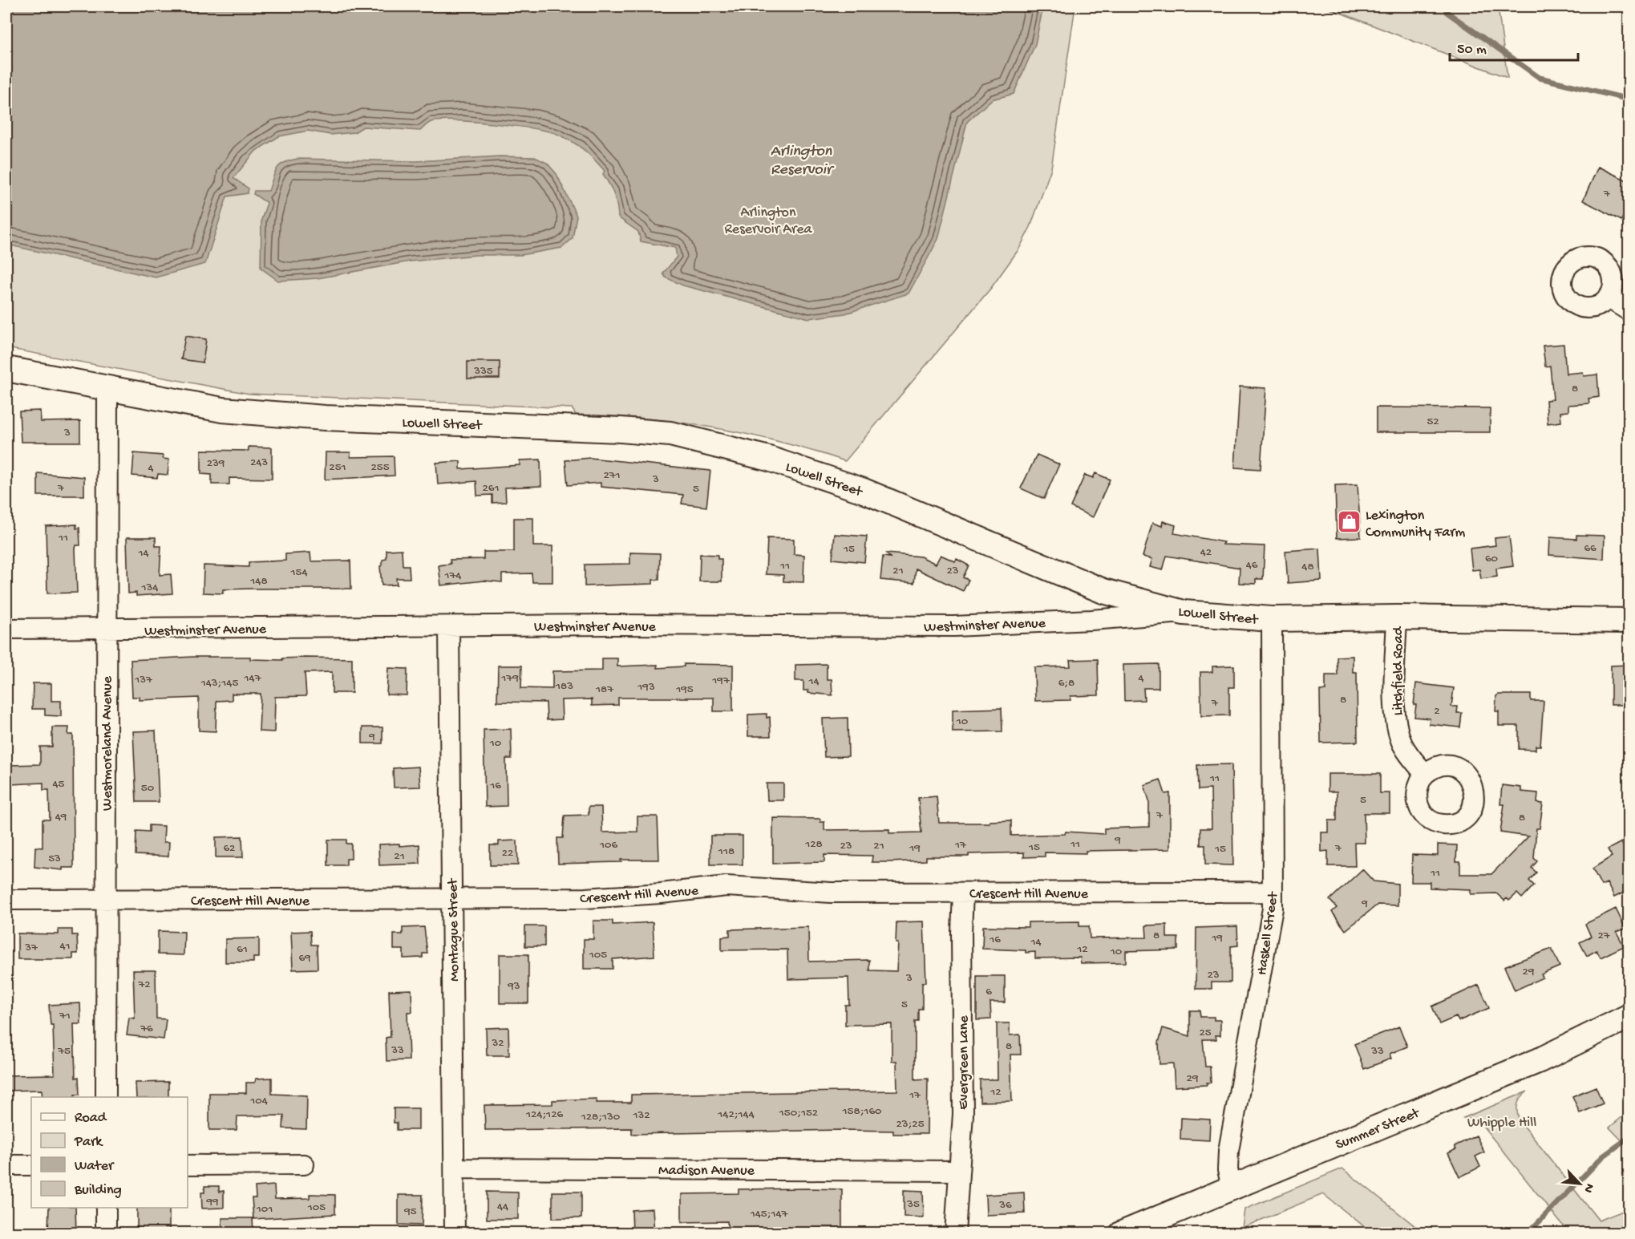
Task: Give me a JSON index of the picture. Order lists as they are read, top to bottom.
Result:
{
  "streets": {
    "main road": ["Lowell Street", "Summer Street"],
    "street": [
      "Westminster Avenue",
      "Litchfield Road",
      "Westmoreland Avenue",
      "Crescent Hill Avenue",
      "Montague Street",
      "Haskell Street",
      "Evergreen Lane",
      "Madison Avenue"
    ]
  },
  "crossings": [
    ["Lowell Street", "Westminster Avenue"],
    ["Lowell Street", "Litchfield Road"],
    ["Lowell Street", "Westmoreland Avenue"],
    ["Lowell Street", "Haskell Street"],
    ["Westminster Avenue", "Westmoreland Avenue"],
    ["Westminster Avenue", "Montague Street"],
    ["Westmoreland Avenue", "Crescent Hill Avenue"],
    ["Crescent Hill Avenue", "Montague Street"],
    ["Crescent Hill Avenue", "Haskell Street"],
    ["Crescent Hill Avenue", "Evergreen Lane"],
    ["Montague Street", "Madison Avenue"],
    ["Haskell Street", "Summer Street"],
    ["Evergreen Lane", "Madison Avenue"]
  ],
  "water": ["Arlington Reservoir"],
  "parks": ["Arlington Reservoir Area", "Whipple Hill"],
  "places": {
    "shop": ["Lexington Community Farm"]
  },
  "house_numbers": [
    "7",
    "335",
    "8",
    "52",
    "3",
    "243",
    "239",
    "251",
    "255",
    "4",
    "271",
    "3",
    "7",
    "261",
    "5",
    "11",
    "66",
    "15",
    "42",
    "14",
    "60",
    "46",
    "11",
    "48",
    "21",
    "23",
    "154",
    "174",
    "148",
    "134",
    "147",
    "179",
    "4",
    "137",
    "197",
    "14",
    "143;145",
    "6;8",
    "183",
    "193",
    "187",
    "195",
    "8",
    "7",
    "2",
    "10",
    "9",
    "10",
    "11",
    "45",
    "16",
    "50",
    "5",
    "7",
    "49",
    "8",
    "9",
    "128",
    "11",
    "106",
    "17",
    "23",
    "21",
    "15",
    "62",
    "19",
    "7",
    "15",
    "118",
    "22",
    "21",
    "53",
    "11",
    "9",
    "8",
    "27",
    "19",
    "16",
    "14",
    "41",
    "37",
    "61",
    "12",
    "10",
    "105",
    "69",
    "29",
    "23",
    "3",
    "72",
    "93",
    "6",
    "5",
    "71",
    "76",
    "25",
    "32",
    "8",
    "33",
    "75",
    "33",
    "29",
    "12",
    "17",
    "104",
    "158;160",
    "150;152",
    "124;126",
    "142;144",
    "132",
    "128;130",
    "23;25",
    "99",
    "35",
    "36",
    "44",
    "105",
    "101",
    "95",
    "145;147"
  ],
  "legend": [
    "Road",
    "Park",
    "Water",
    "Building"
  ],
  "scale_bar": "50 m",
  "north": "bottom right"
}
